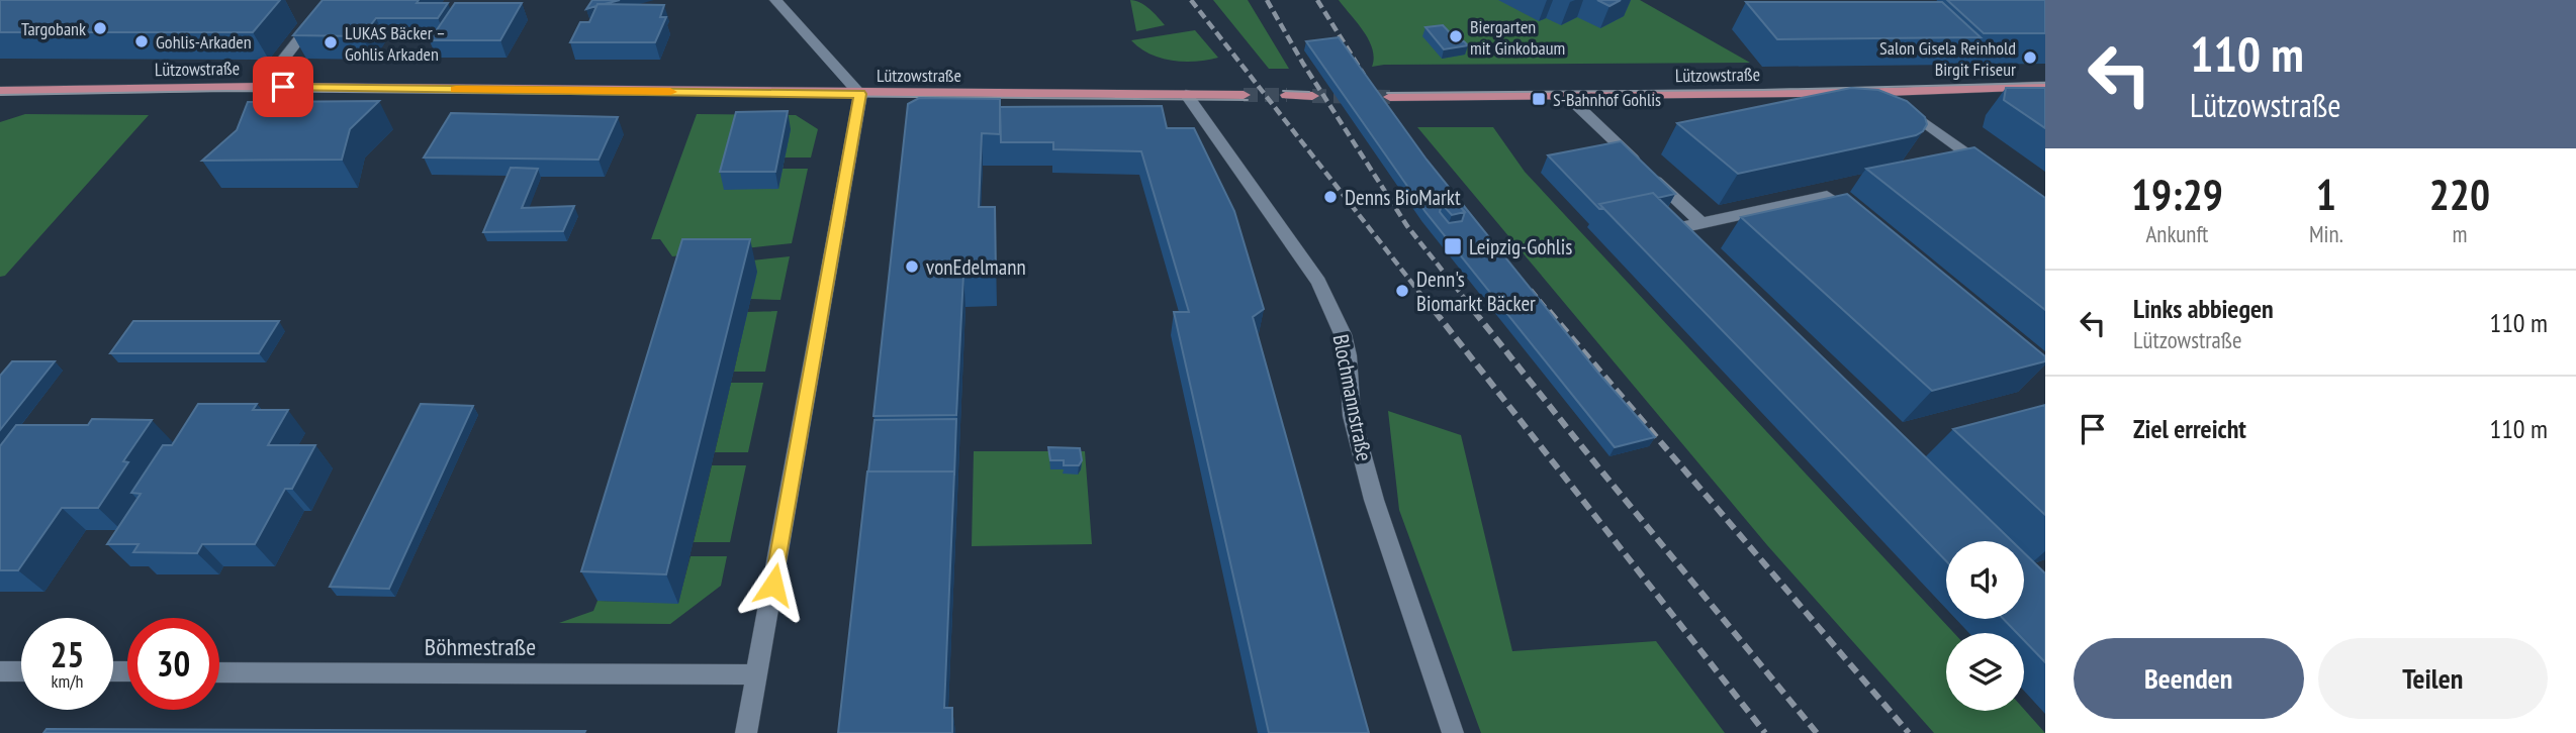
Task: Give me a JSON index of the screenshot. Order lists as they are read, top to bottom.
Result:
{
  "streets": {
    "main road": ["Lützowstraße"],
    "street": ["Blochmannstraße", "Böhmestraße"]
  },
  "crossings": [
    ["Lützowstraße", "Blochmannstraße"]
  ],
  "places": {
    "other": [
      "Targobank",
      "Biergarten mit Ginkobaum",
      "Gohlis-Arkaden",
      "LUKAS Bäcker – Gohlis Arkaden",
      "Salon Gisela Reinhold Birgit Friseur",
      "Denns BioMarkt",
      "vonEdelmann",
      "Denn's Biomarkt Bäcker"
    ],
    "transit": ["S-Bahnhof Gohlis", "Leipzig-Gohlis"]
  },
  "page": {
    "turn": ["110 m", "Lützowstraße"],
    "eta": [
      "19:29",
      "Ankunft",
      "1",
      "Min.",
      "220",
      "m"
    ],
    "list": [
      {
        "name": "Links abbiegen",
        "note": "Lützowstraße",
        "value": "110 m"
      },
      {
        "name": "Ziel erreicht",
        "value": "110 m"
      }
    ],
    "speed": "25 km/h",
    "limit": "30",
    "buttons": ["Beenden", "Teilen"]
  }
}
